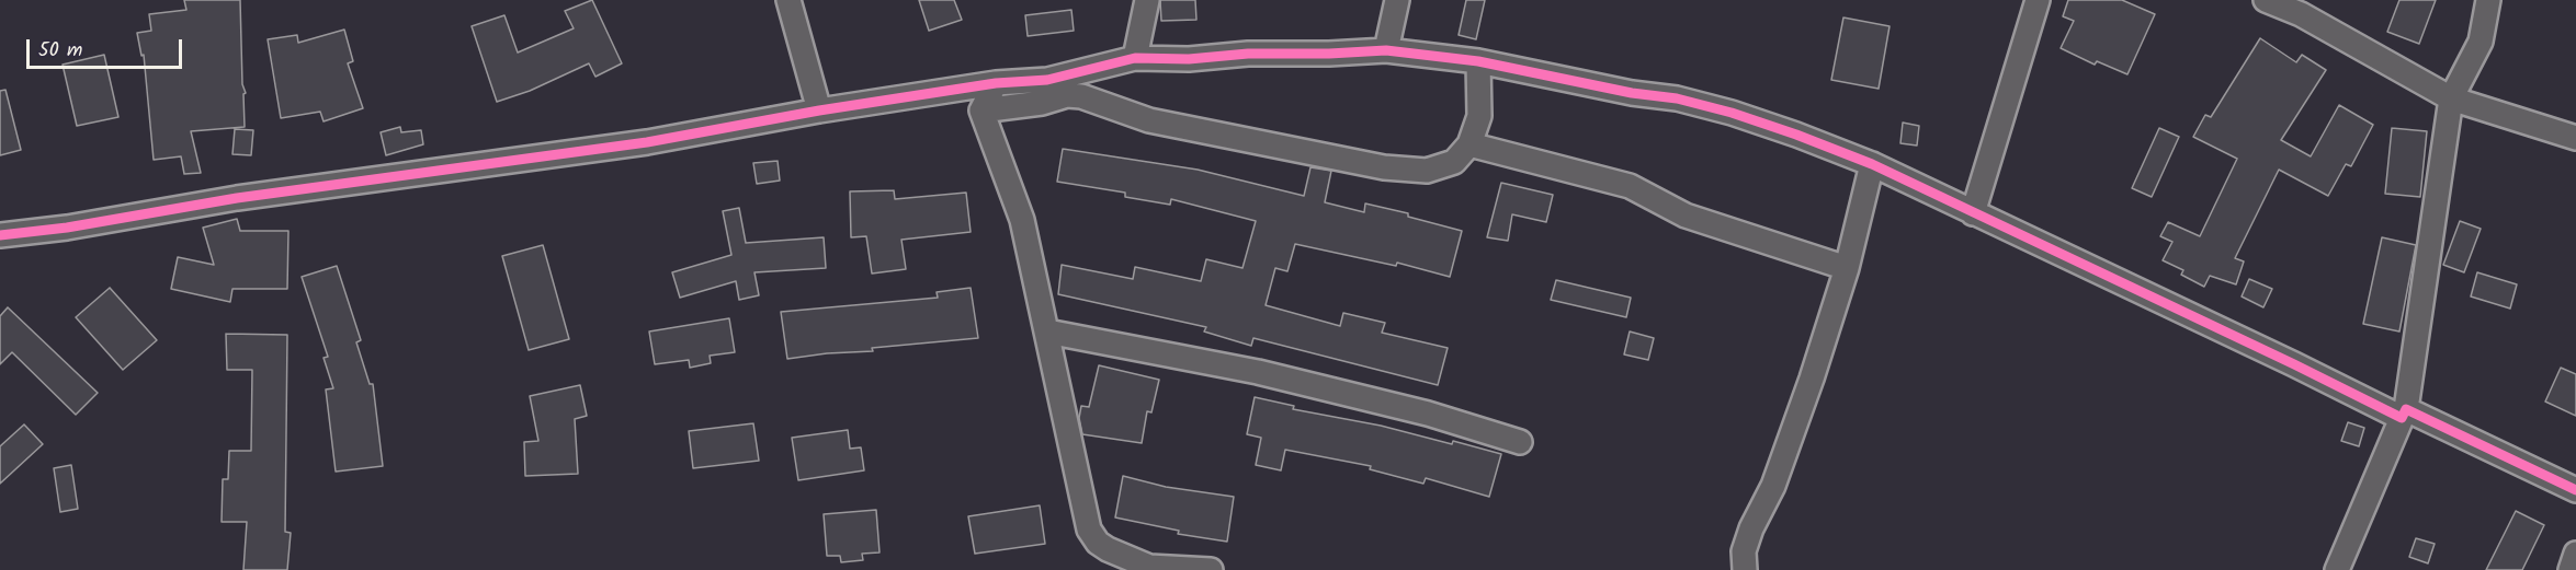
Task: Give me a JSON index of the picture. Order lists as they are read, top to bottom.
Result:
{
  "scale_bar": "50 m"
}
